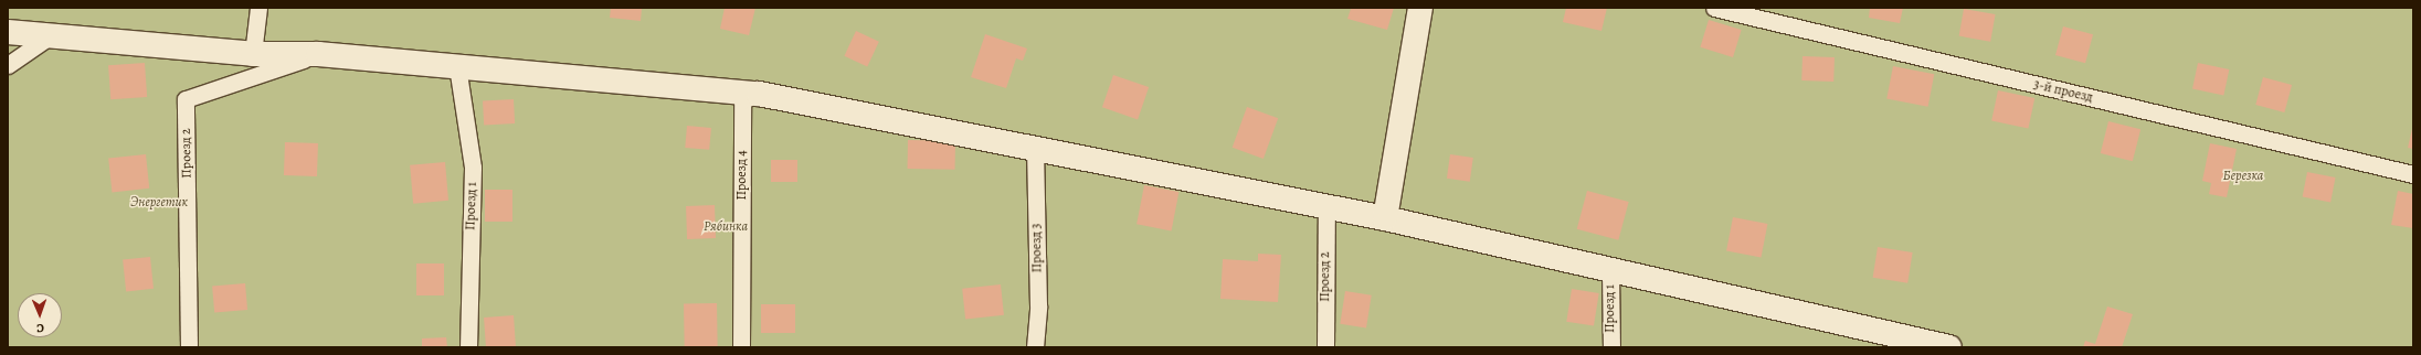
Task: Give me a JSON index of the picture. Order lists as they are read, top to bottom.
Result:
{
  "streets": {
    "lane": [
      "3-й проезд",
      "Проезд 2",
      "Проезд 4",
      "Проезд 1",
      "Проезд 3"
    ]
  },
  "parks": ["Березка", "Энергетик", "Рябинка"],
  "north": "bottom"
}
